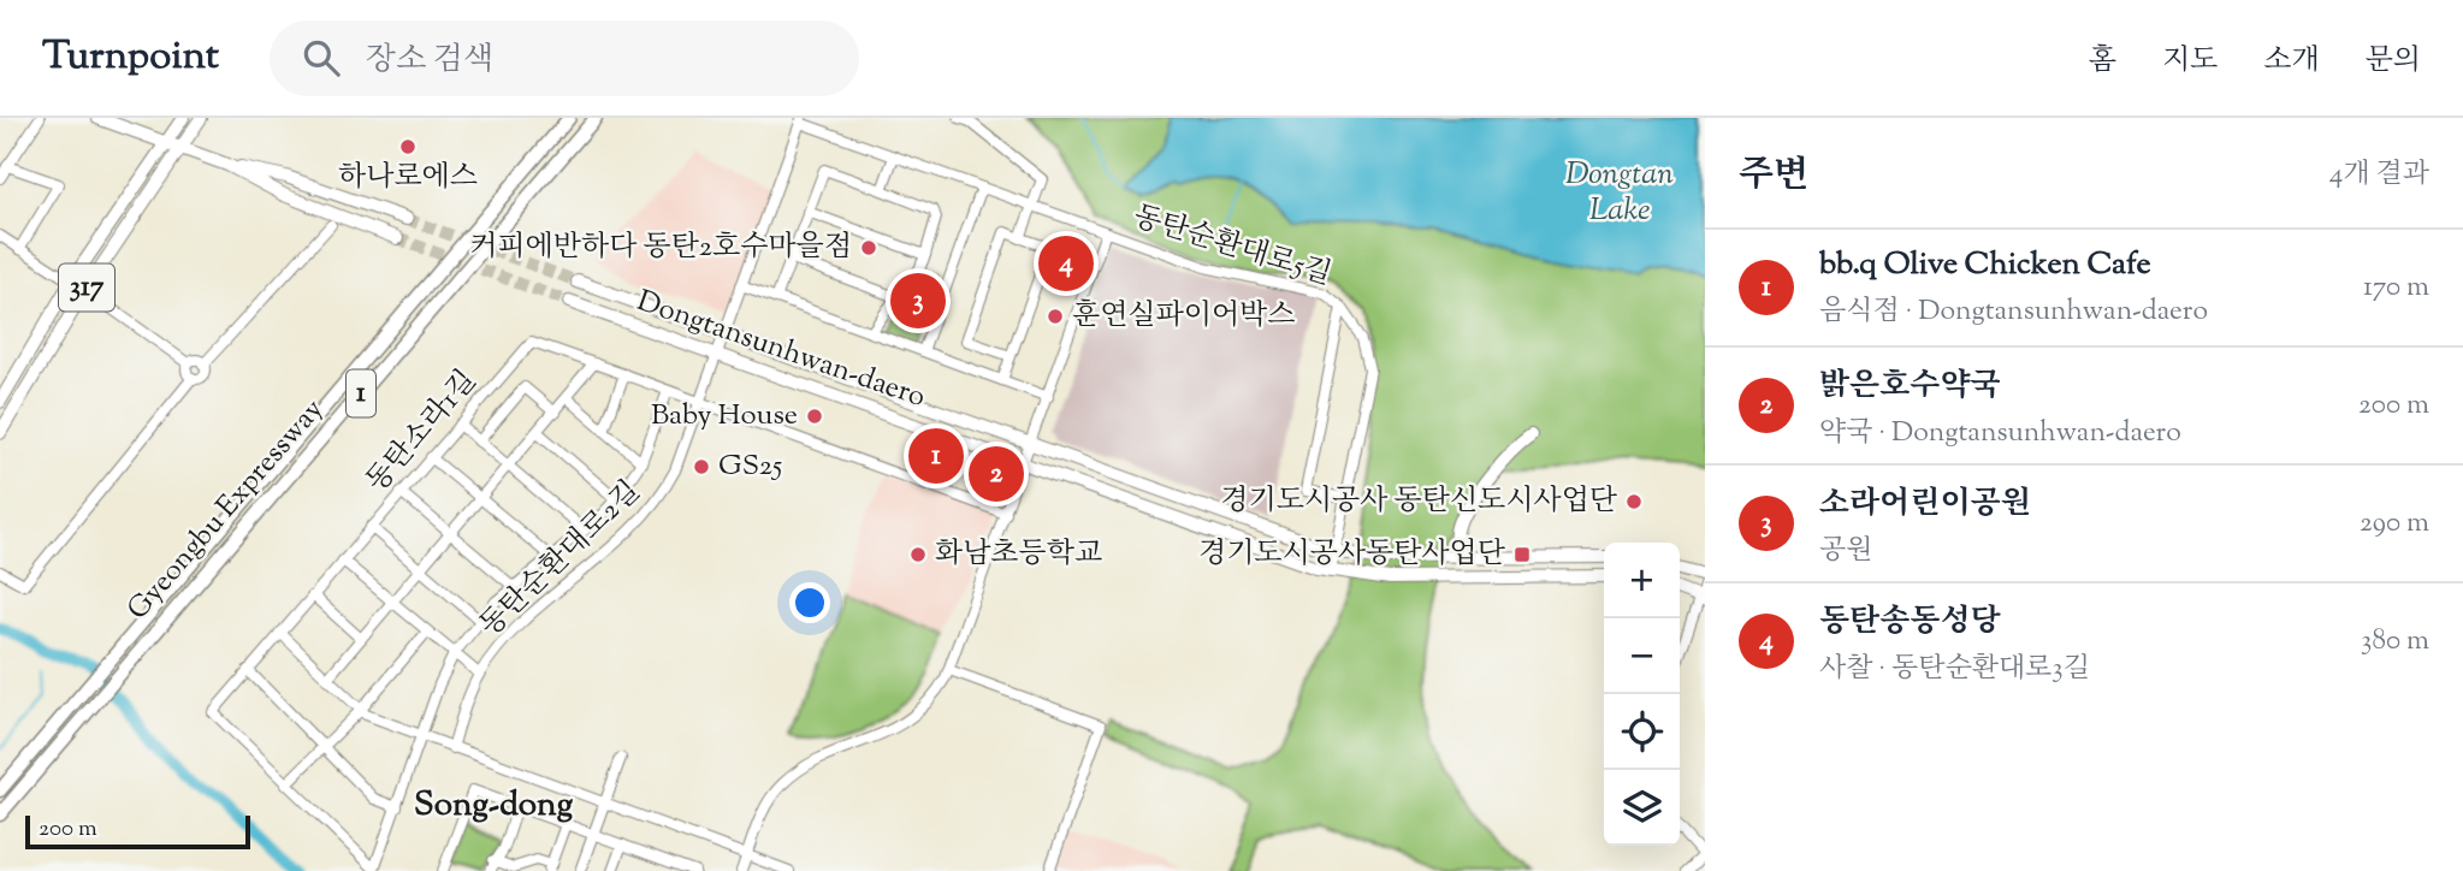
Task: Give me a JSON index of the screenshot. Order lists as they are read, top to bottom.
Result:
{
  "streets": {
    "highway": ["1", "Gyeongbu Expressway"],
    "main road": ["317", "Dongtansunhwan-daero"],
    "street": ["동탄순환대로5길", "동탄소라1길", "동탄순환대로2길"]
  },
  "crossings": [
    ["동탄순환대로5길", "Dongtansunhwan-daero"],
    ["동탄순환대로5길", "동탄순환대로2길"],
    ["Dongtansunhwan-daero", "동탄순환대로2길"],
    ["1", "Gyeongbu Expressway"]
  ],
  "districts": ["Song-dong"],
  "water": ["Dongtan Lake"],
  "places": {
    "other": [
      "하나로에스",
      "커피에반하다 동탄2호수마을점",
      "훈연실파이어박스",
      "Baby House",
      "GS25",
      "경기도시공사 동탄신도시사업단",
      "화남초등학교"
    ],
    "transit": ["경기도시공사동탄사업단"]
  },
  "scale_bar": "200 m",
  "page": {
    "header": "Turnpoint",
    "search": "장소 검색",
    "nav": [
      "홈",
      "지도",
      "소개",
      "문의"
    ],
    "heading": ["주변", "4개 결과"],
    "list": [
      {
        "mark": "1",
        "name": "bb.q Olive Chicken Cafe",
        "note": "음식점 · Dongtansunhwan-daero",
        "value": "170 m"
      },
      {
        "mark": "2",
        "name": "밝은호수약국",
        "note": "약국 · Dongtansunhwan-daero",
        "value": "200 m"
      },
      {
        "mark": "3",
        "name": "소라어린이공원",
        "note": "공원",
        "value": "290 m"
      },
      {
        "mark": "4",
        "name": "동탄송동성당",
        "note": "사찰 · 동탄순환대로3길",
        "value": "380 m"
      }
    ],
    "pins": [
      "4",
      "3",
      "1",
      "2"
    ],
    "map_buttons": ["+", "−"],
    "scale": "200 m"
  }
}
